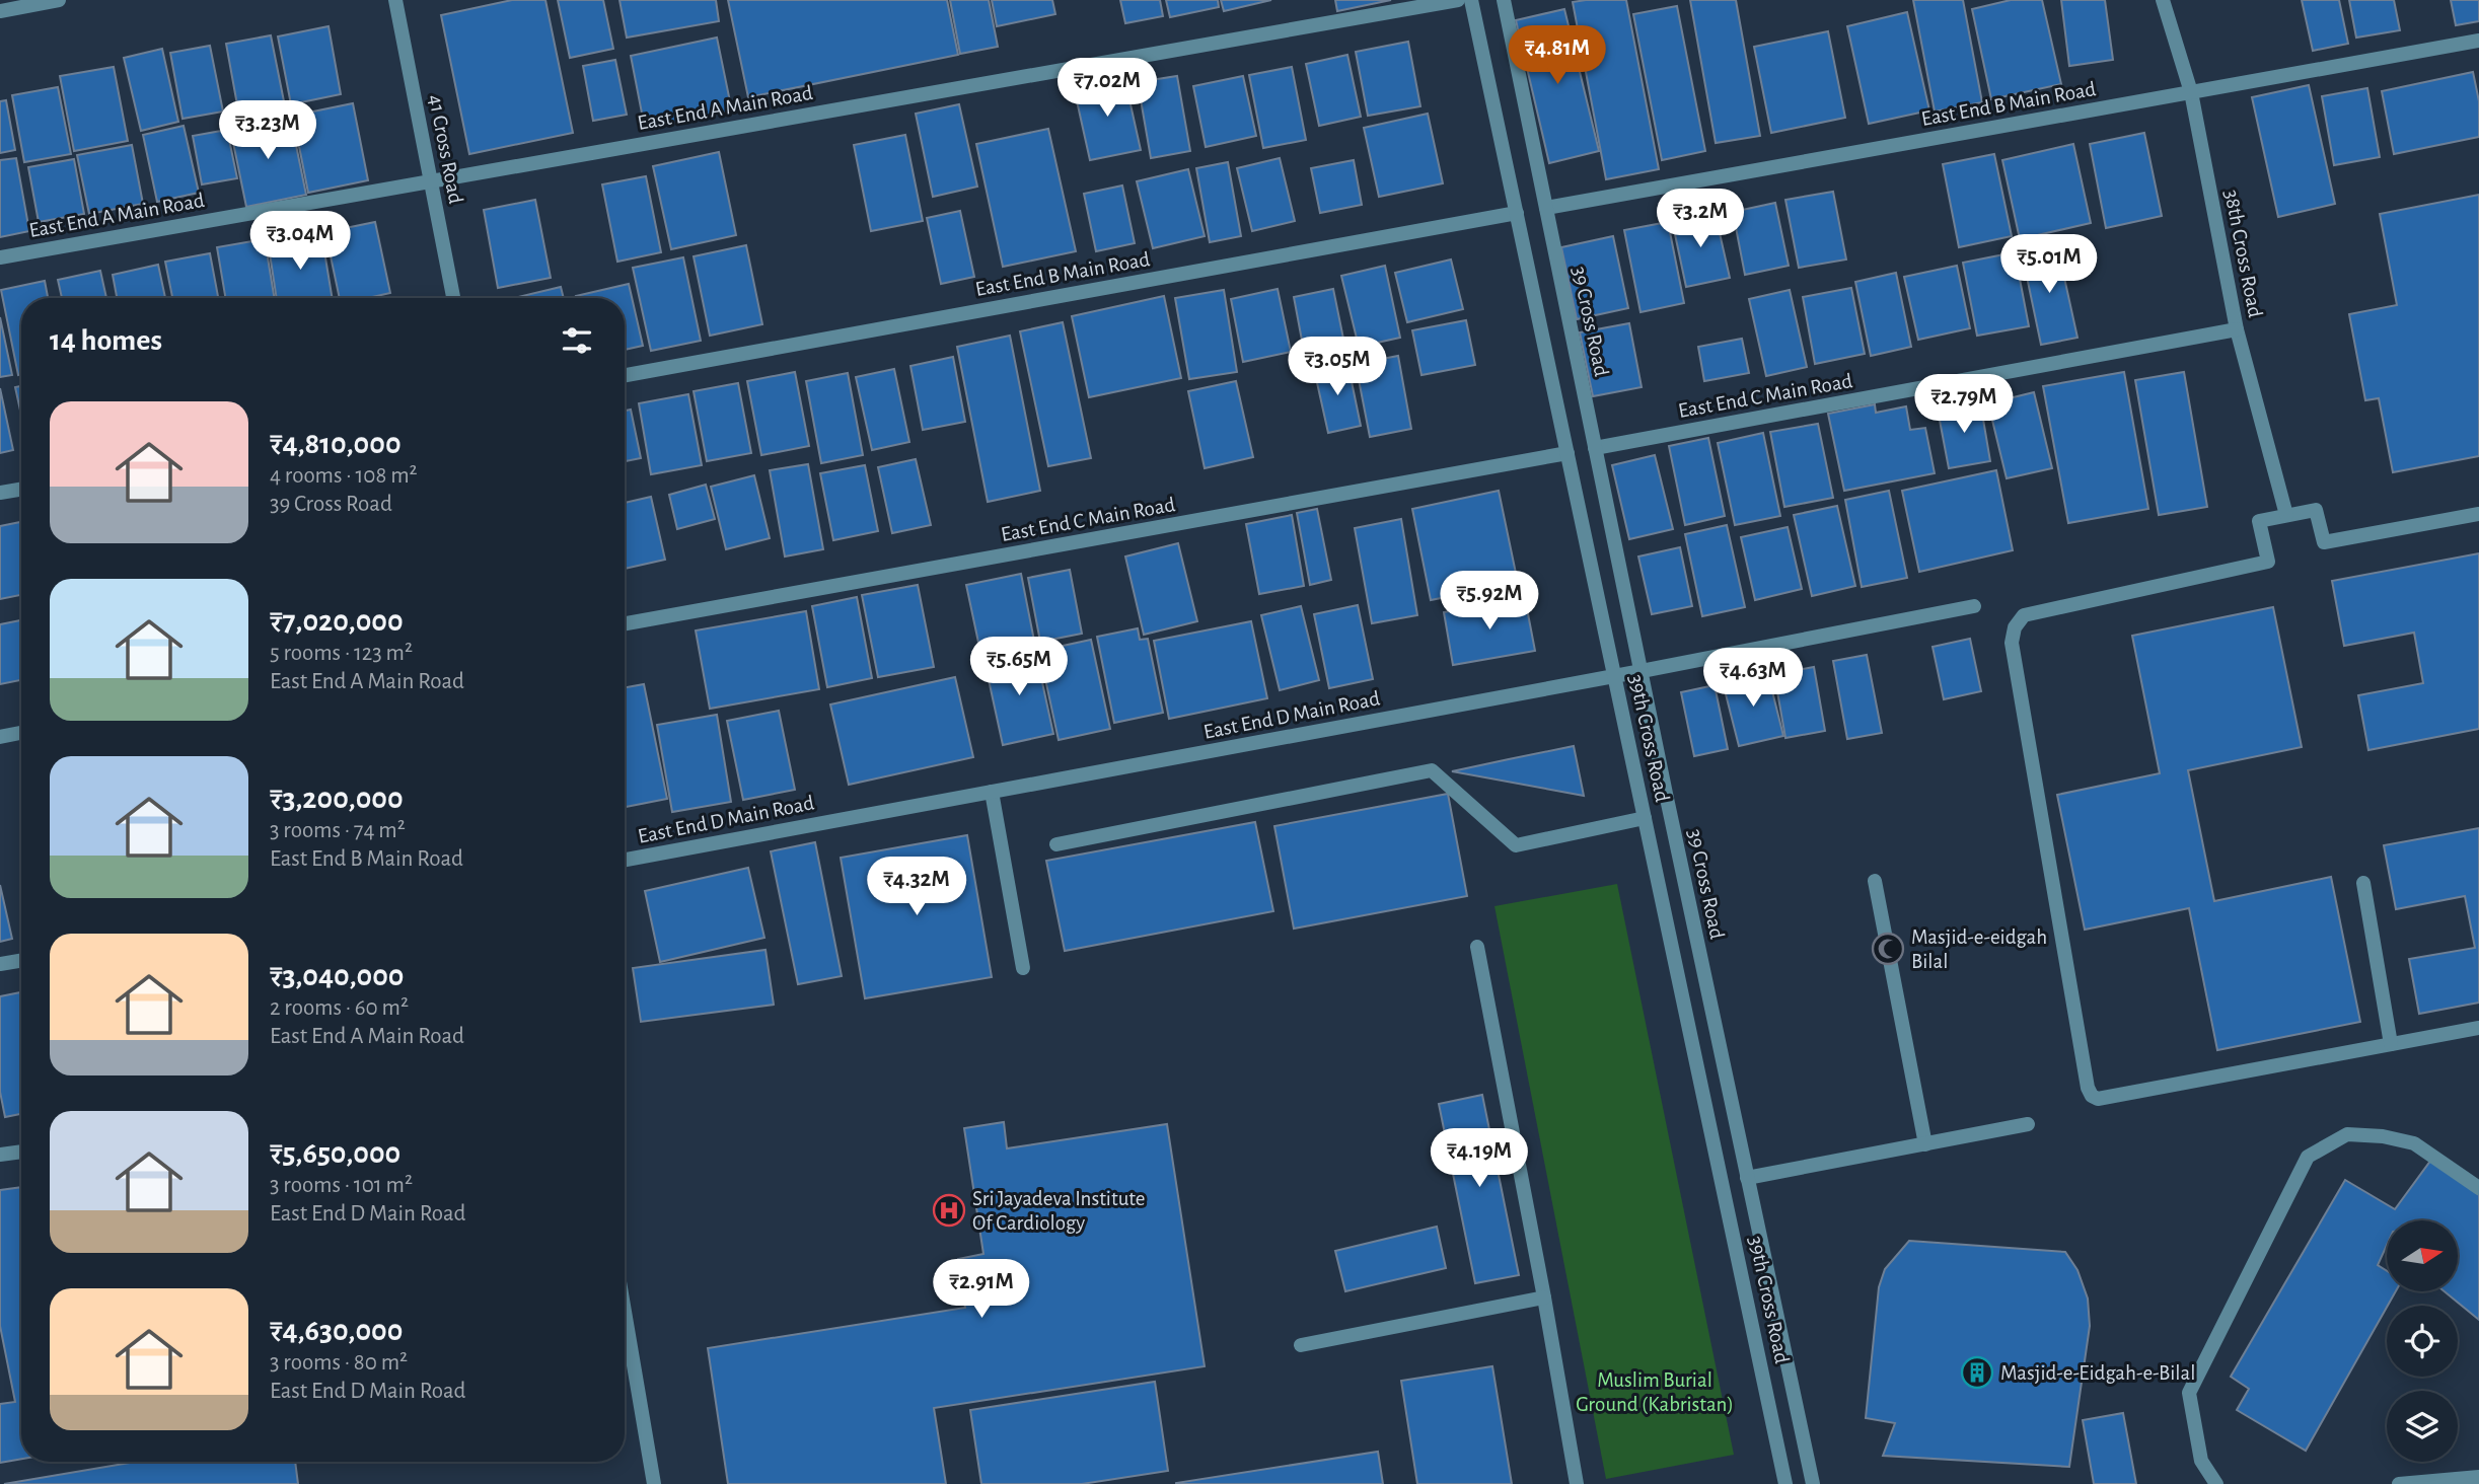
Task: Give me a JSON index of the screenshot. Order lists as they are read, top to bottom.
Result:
{
  "streets": {
    "street": [
      "East End B Main Road",
      "East End A Main Road",
      "41 Cross Road",
      "38th Cross Road",
      "39 Cross Road",
      "East End C Main Road",
      "East End D Main Road",
      "39th Cross Road"
    ]
  },
  "crossings": [
    ["East End B Main Road", "38th Cross Road"],
    ["East End B Main Road", "39 Cross Road"],
    ["East End B Main Road", "39th Cross Road"],
    ["East End A Main Road", "41 Cross Road"],
    ["38th Cross Road", "East End C Main Road"],
    ["39 Cross Road", "East End C Main Road"],
    ["39 Cross Road", "East End D Main Road"],
    ["East End C Main Road", "39th Cross Road"],
    ["East End D Main Road", "39th Cross Road"]
  ],
  "parks": ["Muslim Burial Ground (Kabristan)"],
  "places": {
    "mosque": ["Masjid-e-eidgah Bilal"],
    "hospital": ["Sri Jayadeva Institute Of Cardiology"],
    "building": ["Masjid-e-Eidgah-e-Bilal"]
  },
  "north": "right",
  "page": {
    "price": [
      "₹4.81M",
      "₹7.02M",
      "₹3.23M",
      "₹3.2M",
      "₹3.04M",
      "₹5.01M",
      "₹3.05M",
      "₹2.79M",
      "₹5.92M",
      "₹5.65M",
      "₹4.63M",
      "₹4.32M",
      "₹4.19M",
      "₹2.91M"
    ],
    "heading": "14 homes",
    "list": [
      {
        "name": "₹4,810,000",
        "note": "4 rooms · 108 m² · 39 Cross Road"
      },
      {
        "name": "₹7,020,000",
        "note": "5 rooms · 123 m² · East End A Main Road"
      },
      {
        "name": "₹3,200,000",
        "note": "3 rooms · 74 m² · East End B Main Road"
      },
      {
        "name": "₹3,040,000",
        "note": "2 rooms · 60 m² · East End A Main Road"
      },
      {
        "name": "₹5,650,000",
        "note": "3 rooms · 101 m² · East End D Main Road"
      },
      {
        "name": "₹4,630,000",
        "note": "3 rooms · 80 m² · East End D Main Road"
      }
    ]
  }
}
